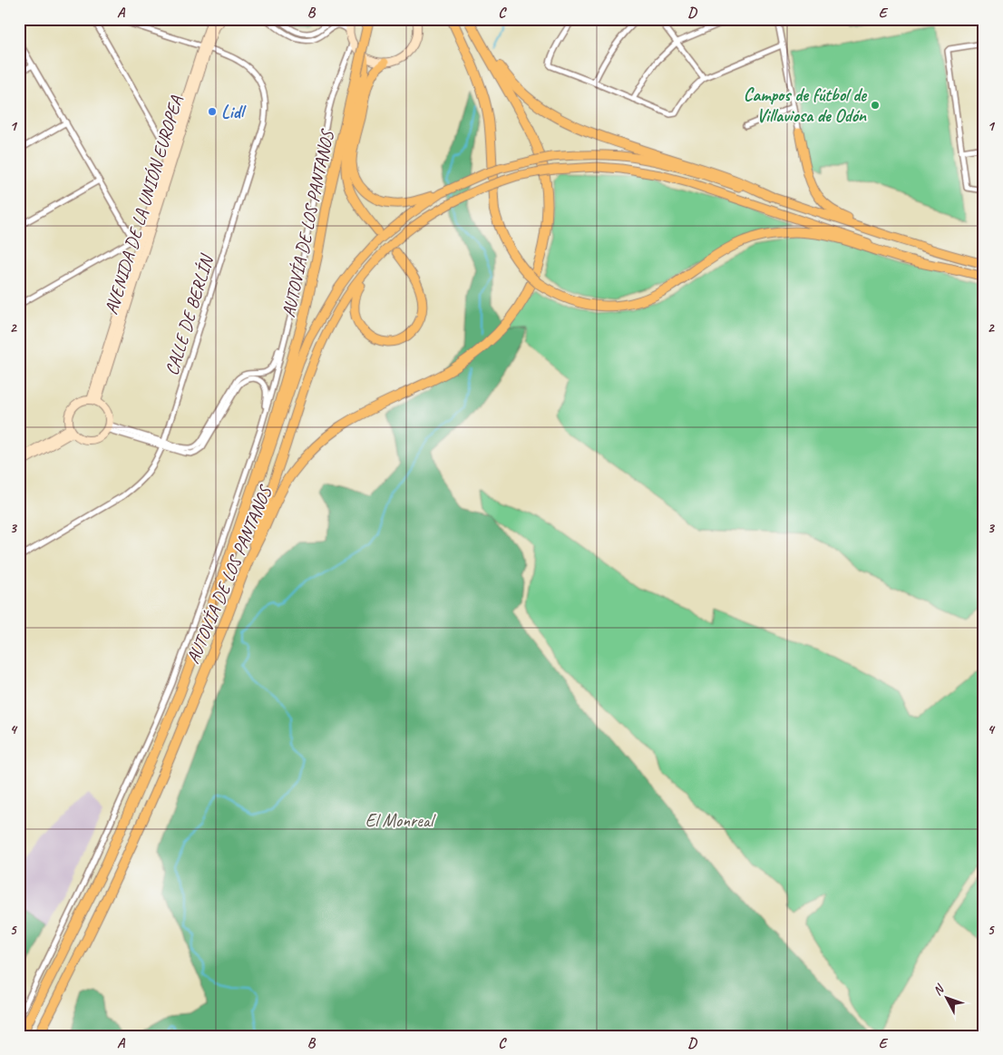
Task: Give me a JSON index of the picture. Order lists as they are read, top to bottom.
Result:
{
  "streets": {
    "highway": ["AUTOVÍA DE LOS PANTANOS"],
    "street": ["AVENIDA DE LA UNIÓN EUROPEA", "CALLE DE BERLÍN"]
  },
  "crossings": [
    ["AVENIDA DE LA UNIÓN EUROPEA", "CALLE DE BERLÍN"]
  ],
  "parks": ["El Monreal"],
  "places": ["Campos de fútbol de Villaviosa de Odón", "Lidl"],
  "north": "top left",
  "grid": {
    "columns": [
      "A",
      "B",
      "C",
      "D",
      "E"
    ],
    "rows": [
      "1",
      "2",
      "3",
      "4",
      "5"
    ]
  }
}
